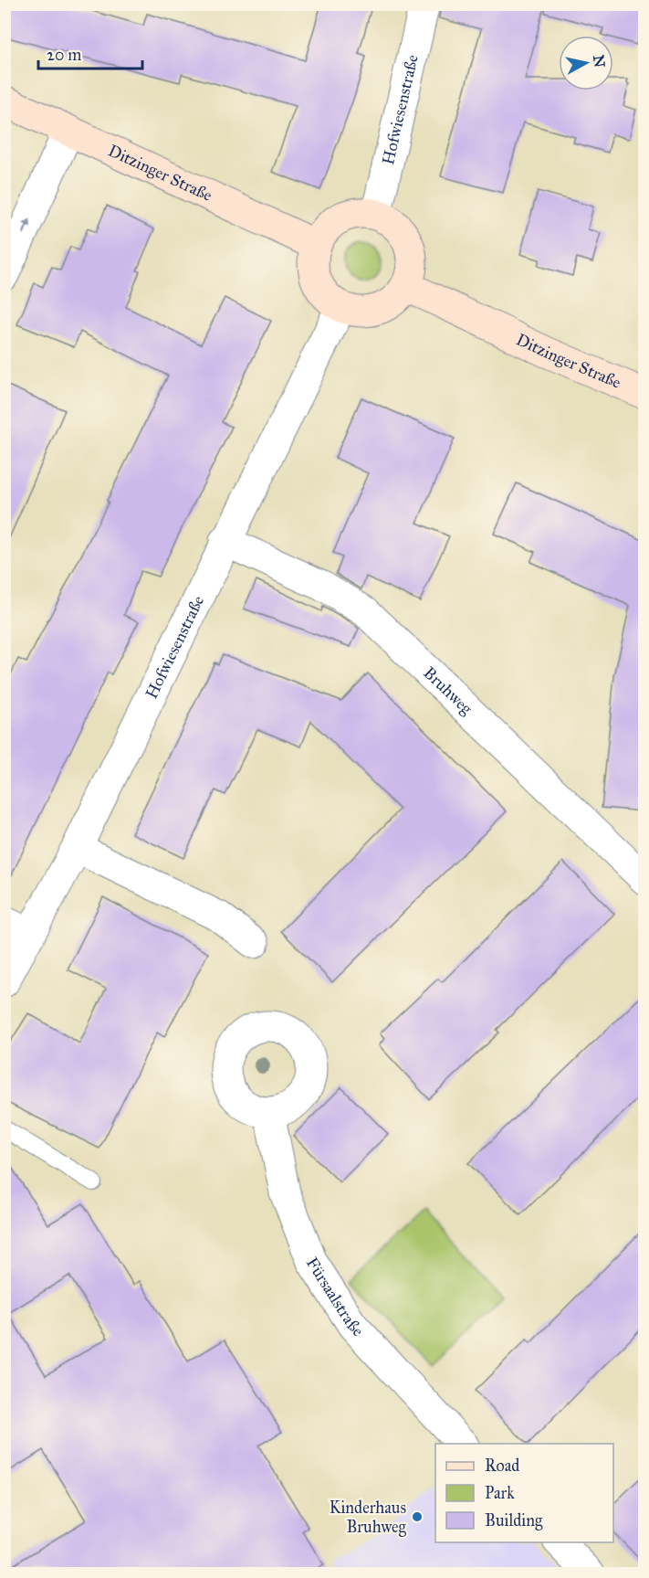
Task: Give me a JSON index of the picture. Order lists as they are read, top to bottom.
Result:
{
  "streets": {
    "main road": ["Ditzinger Straße"],
    "street": ["Hofwiesenstraße", "Bruhweg", "Fürsaalstraße"]
  },
  "crossings": [
    ["Hofwiesenstraße", "Ditzinger Straße"],
    ["Hofwiesenstraße", "Bruhweg"]
  ],
  "places": ["Kinderhaus Bruhweg"],
  "legend": ["Road", "Park", "Building"],
  "scale_bar": "20 m",
  "north": "right"
}
